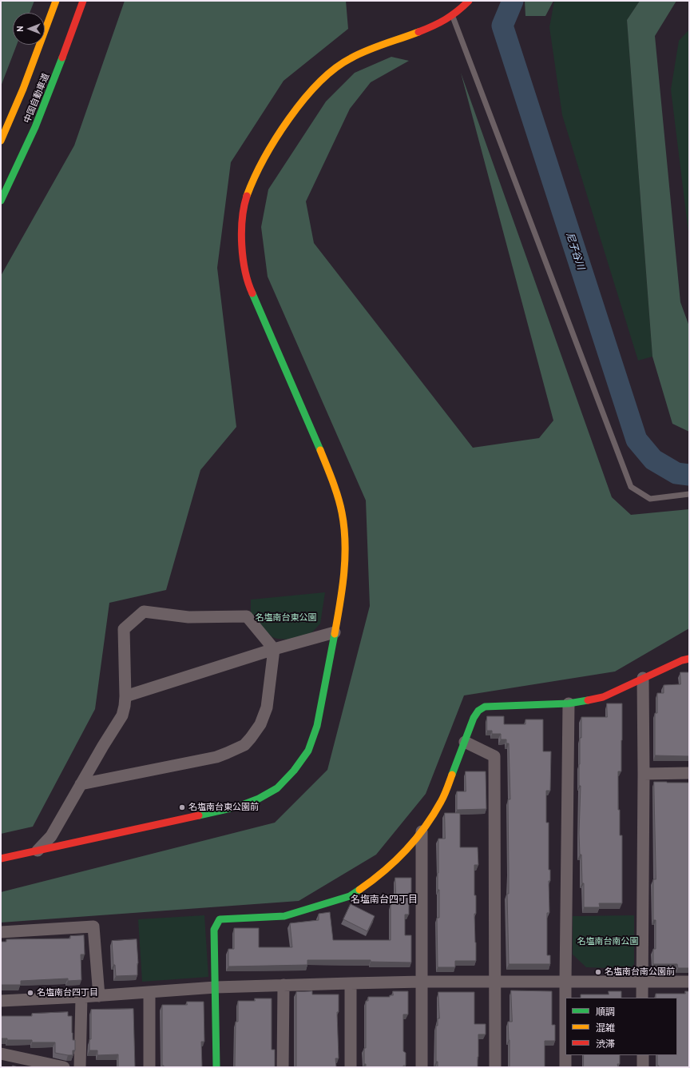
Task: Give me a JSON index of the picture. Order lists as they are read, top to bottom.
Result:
{
  "streets": {
    "main road": ["中国自動車道"]
  },
  "districts": ["名塩南台四丁目"],
  "water": ["尼子谷川"],
  "parks": ["名塩南台東公園", "名塩南台南公園"],
  "places": ["名塩南台東公園前", "名塩南台南公園前", "名塩南台四丁目"],
  "legend": ["順調", "混雑", "渋滞"],
  "north": "left"
}
